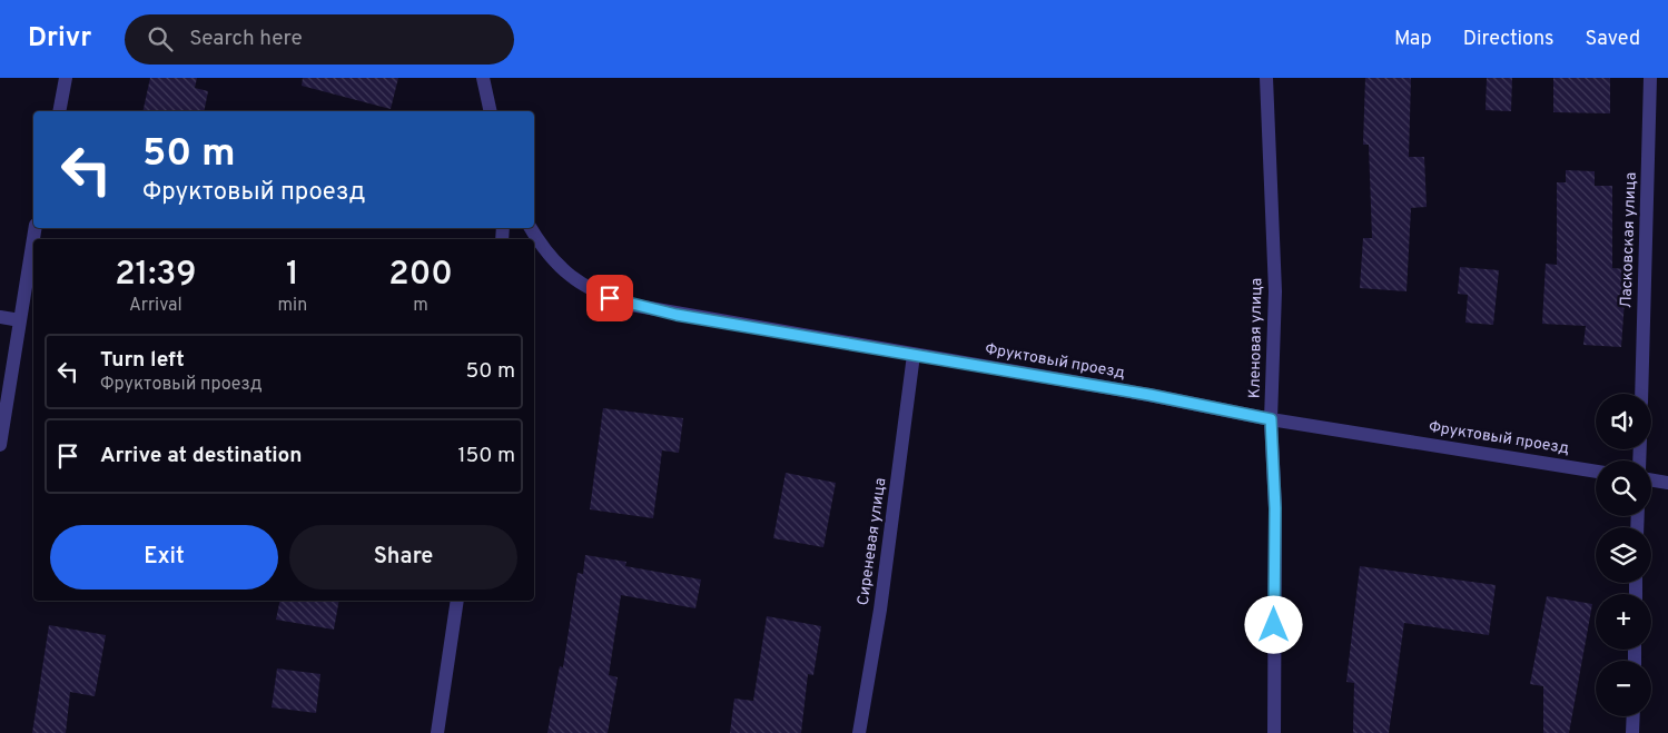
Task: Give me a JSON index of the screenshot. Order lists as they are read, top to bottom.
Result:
{
  "streets": {
    "street": [
      "Ласковская улица",
      "Кленовая улица",
      "Фруктовый проезд",
      "Сиреневая улица"
    ]
  },
  "crossings": [
    ["Кленовая улица", "Фруктовый проезд"],
    ["Фруктовый проезд", "Сиреневая улица"]
  ],
  "page": {
    "header": "Drivr",
    "search": "Search here",
    "nav": ["Map", "Directions", "Saved"],
    "turn": ["50 m", "Фруктовый проезд"],
    "eta": [
      "21:39",
      "Arrival",
      "1",
      "min",
      "200",
      "m"
    ],
    "list": [
      {
        "name": "Turn left",
        "note": "Фруктовый проезд",
        "value": "50 m"
      },
      {
        "name": "Arrive at destination",
        "value": "150 m"
      }
    ],
    "map_buttons": ["+", "−"],
    "buttons": ["Exit", "Share"]
  }
}
